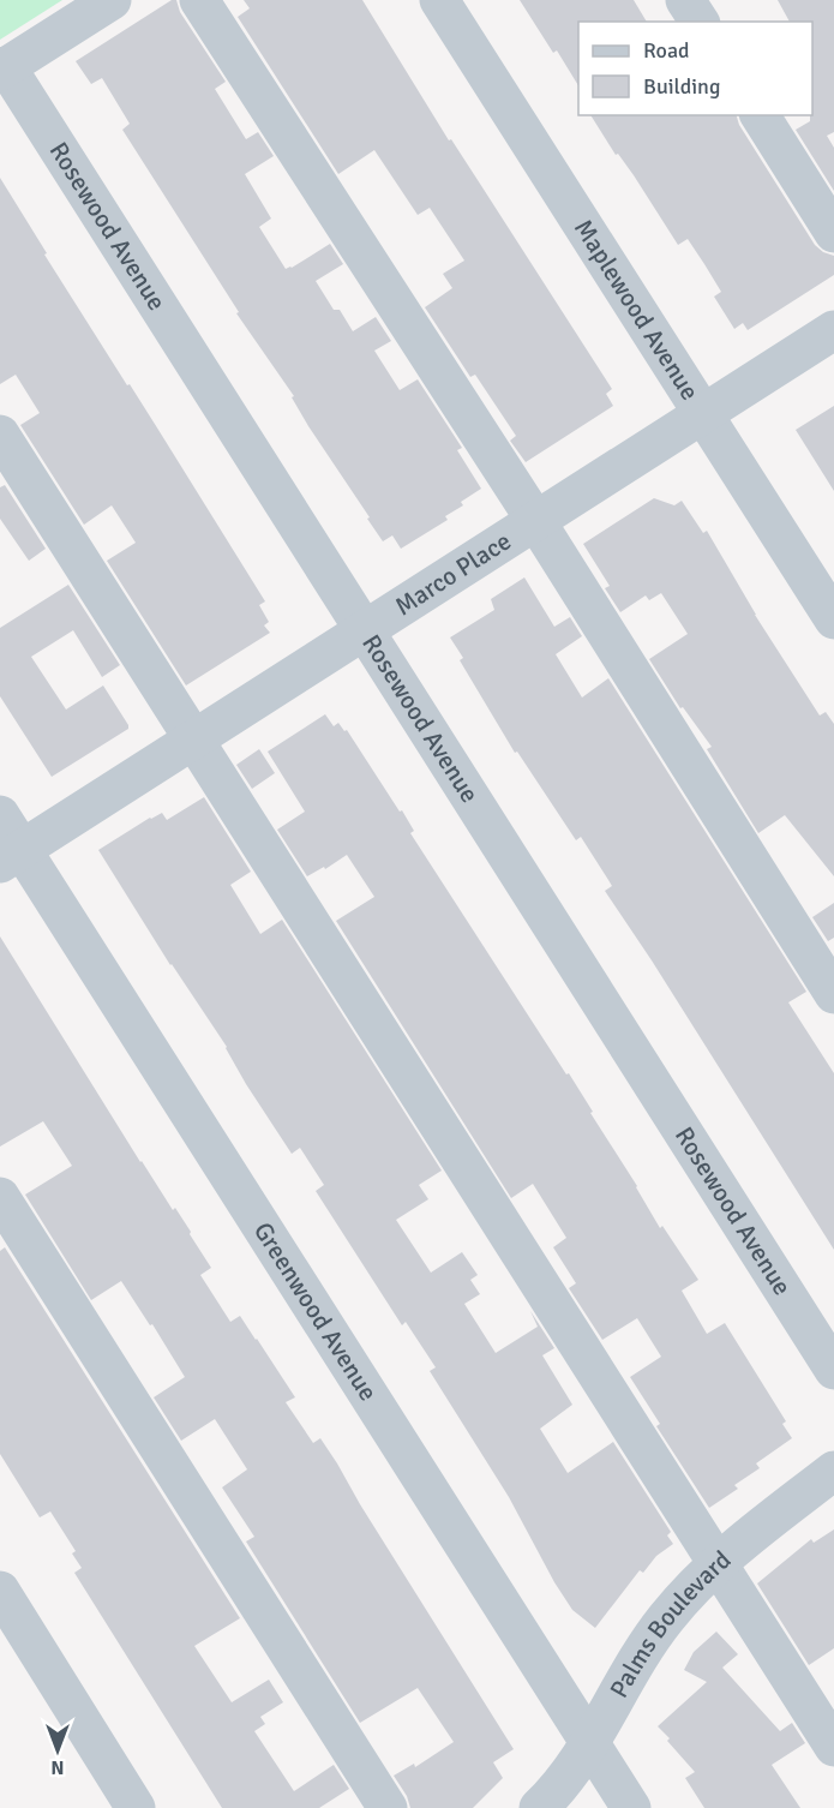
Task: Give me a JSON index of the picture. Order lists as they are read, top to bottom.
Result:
{
  "streets": {
    "street": [
      "Rosewood Avenue",
      "Maplewood Avenue",
      "Marco Place",
      "Greenwood Avenue",
      "Palms Boulevard"
    ]
  },
  "crossings": [
    ["Rosewood Avenue", "Marco Place"],
    ["Maplewood Avenue", "Marco Place"],
    ["Marco Place", "Greenwood Avenue"],
    ["Greenwood Avenue", "Palms Boulevard"]
  ],
  "legend": ["Road", "Building"],
  "north": "bottom"
}
